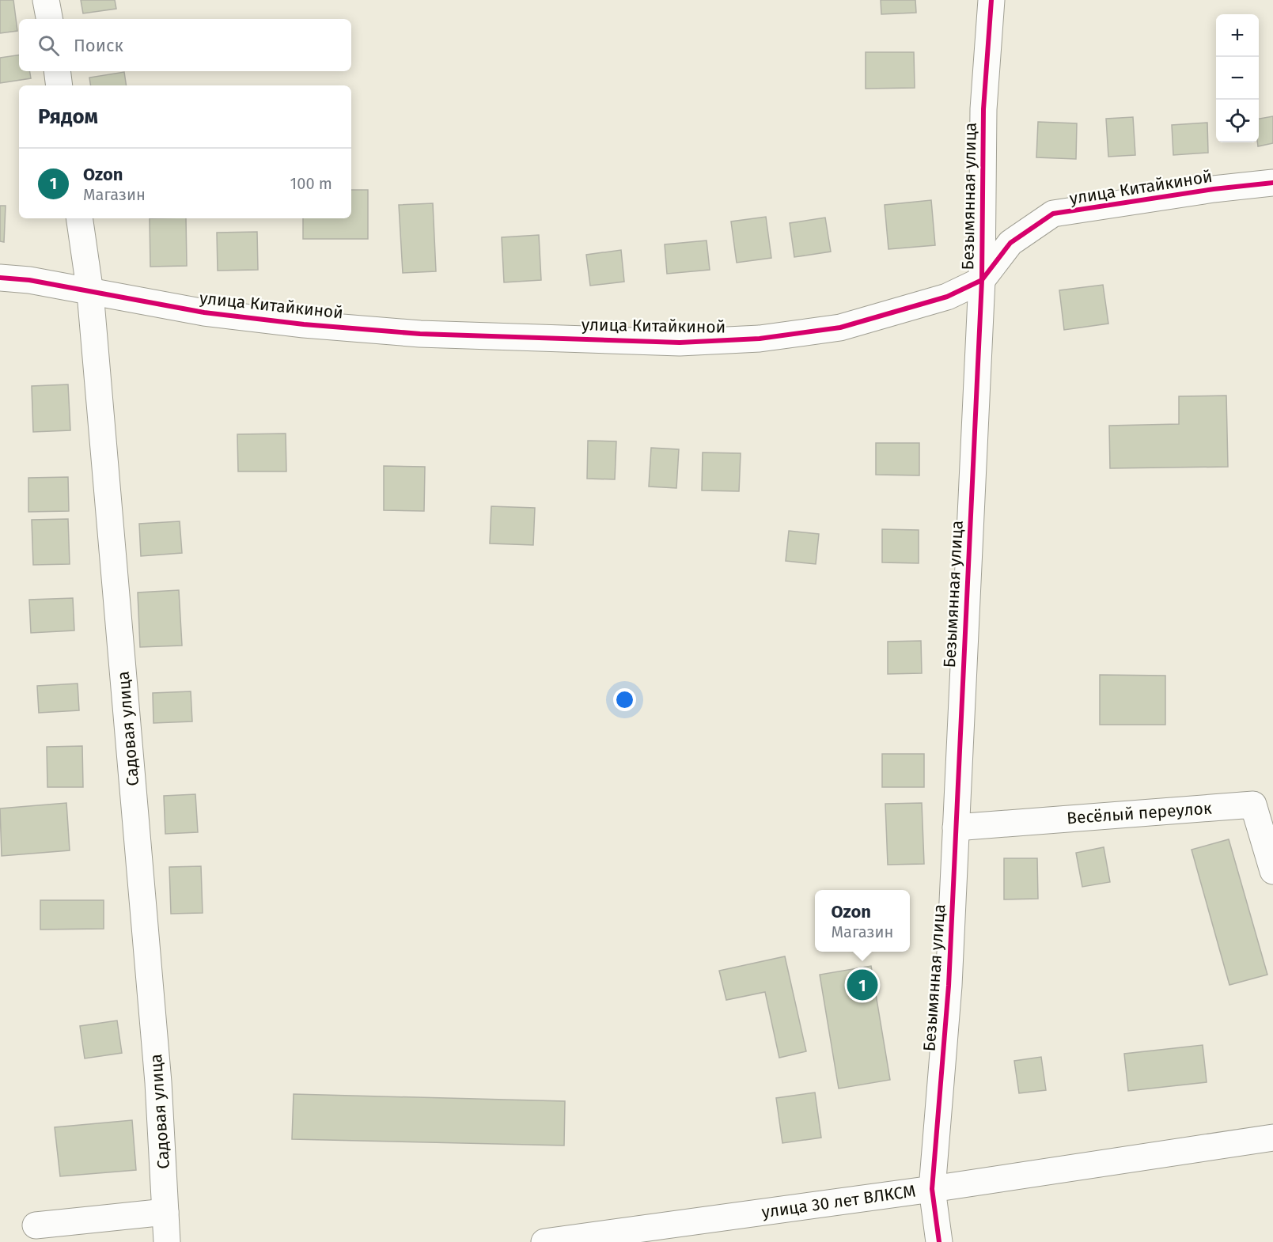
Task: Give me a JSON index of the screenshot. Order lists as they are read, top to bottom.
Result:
{
  "streets": {
    "street": [
      "улица Китайкиной",
      "Безымянная улица",
      "Садовая улица",
      "Весёлый переулок",
      "улица 30 лет ВЛКСМ"
    ]
  },
  "crossings": [
    ["улица Китайкиной", "Безымянная улица"],
    ["улица Китайкиной", "Садовая улица"],
    ["Безымянная улица", "Весёлый переулок"],
    ["Безымянная улица", "улица 30 лет ВЛКСМ"]
  ],
  "page": {
    "map_buttons": ["+", "−"],
    "search": "Поиск",
    "heading": "Рядом",
    "list": [
      {
        "mark": "1",
        "name": "Ozon",
        "note": "Магазин",
        "value": "100 m"
      }
    ],
    "popup": ["Ozon", "Магазин"],
    "pins": "1"
  }
}
